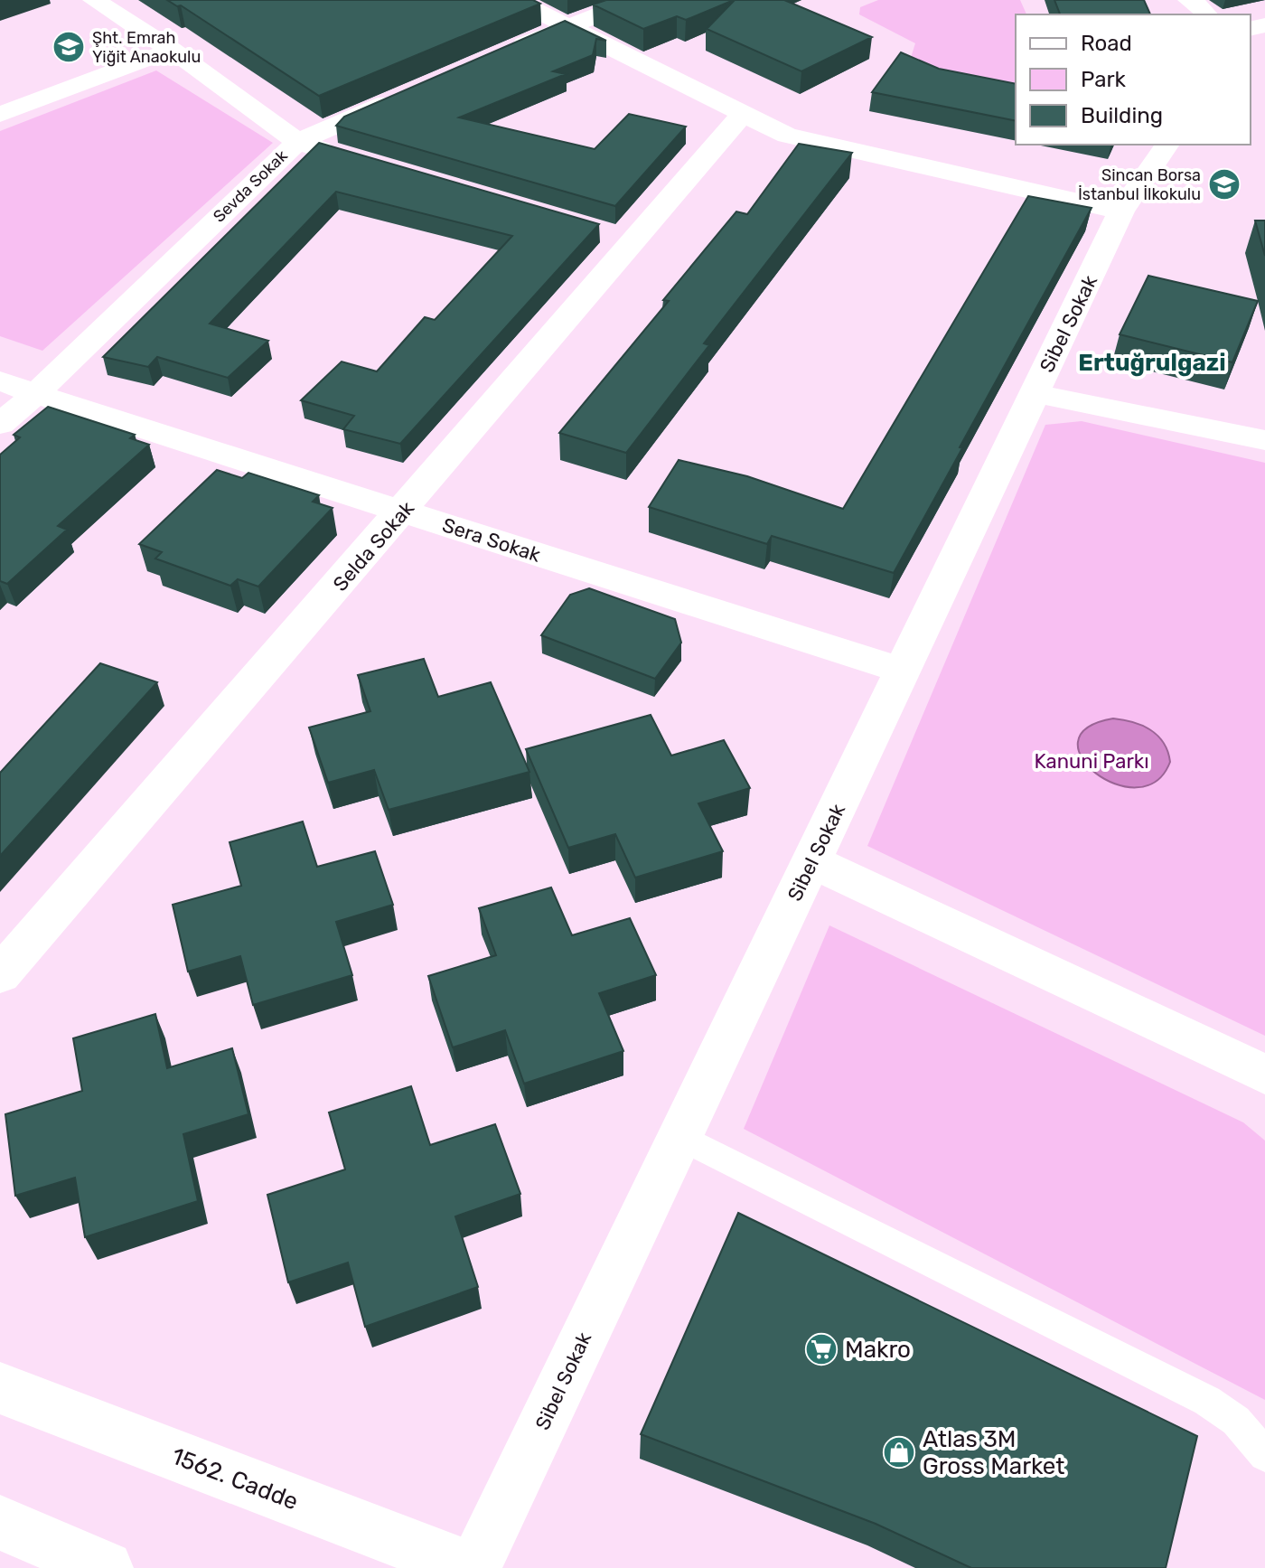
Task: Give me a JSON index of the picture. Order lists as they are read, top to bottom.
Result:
{
  "streets": {
    "street": [
      "Sevda Sokak",
      "Sibel Sokak",
      "Sera Sokak",
      "Selda Sokak",
      "1562. Cadde"
    ]
  },
  "crossings": [
    ["Sevda Sokak", "Sera Sokak"],
    ["Sibel Sokak", "Sera Sokak"],
    ["Sibel Sokak", "1562. Cadde"],
    ["Sera Sokak", "Selda Sokak"]
  ],
  "districts": ["Ertuğrulgazi"],
  "parks": ["Kanuni Parkı"],
  "places": {
    "school or university": ["Şht. Emrah Yiğit Anaokulu", "Sincan Borsa İstanbul İlkokulu"],
    "supermarket": ["Makro"],
    "shop": ["Atlas 3M Gross Market"]
  },
  "legend": ["Road", "Park", "Building"]
}
